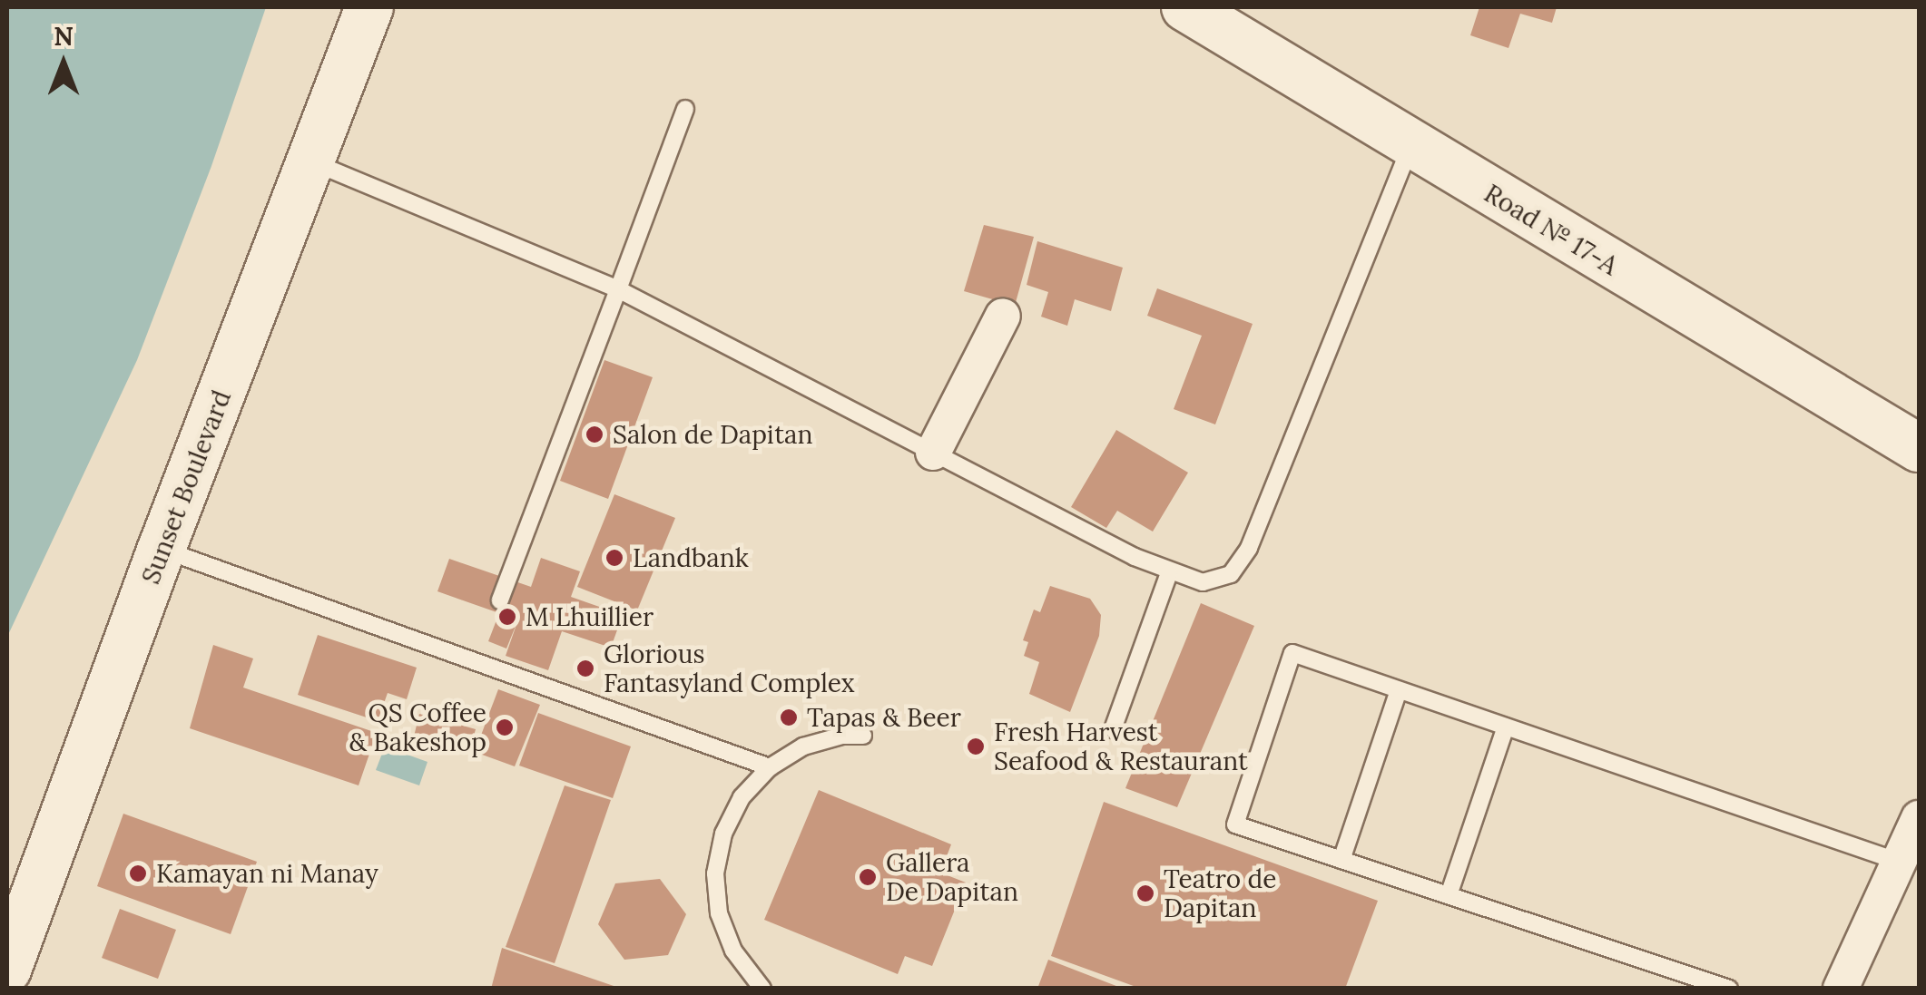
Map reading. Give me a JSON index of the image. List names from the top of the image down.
{
  "streets": {
    "street": ["Road № 17-A", "Sunset Boulevard"]
  },
  "places": [
    "Salon de Dapitan",
    "Landbank",
    "M Lhuillier",
    "Glorious Fantasyland Complex",
    "Tapas & Beer",
    "QS Coffee & Bakeshop",
    "Fresh Harvest Seafood & Restaurant",
    "Kamayan ni Manay",
    "Gallera De Dapitan",
    "Teatro de Dapitan"
  ],
  "north": "top"
}
